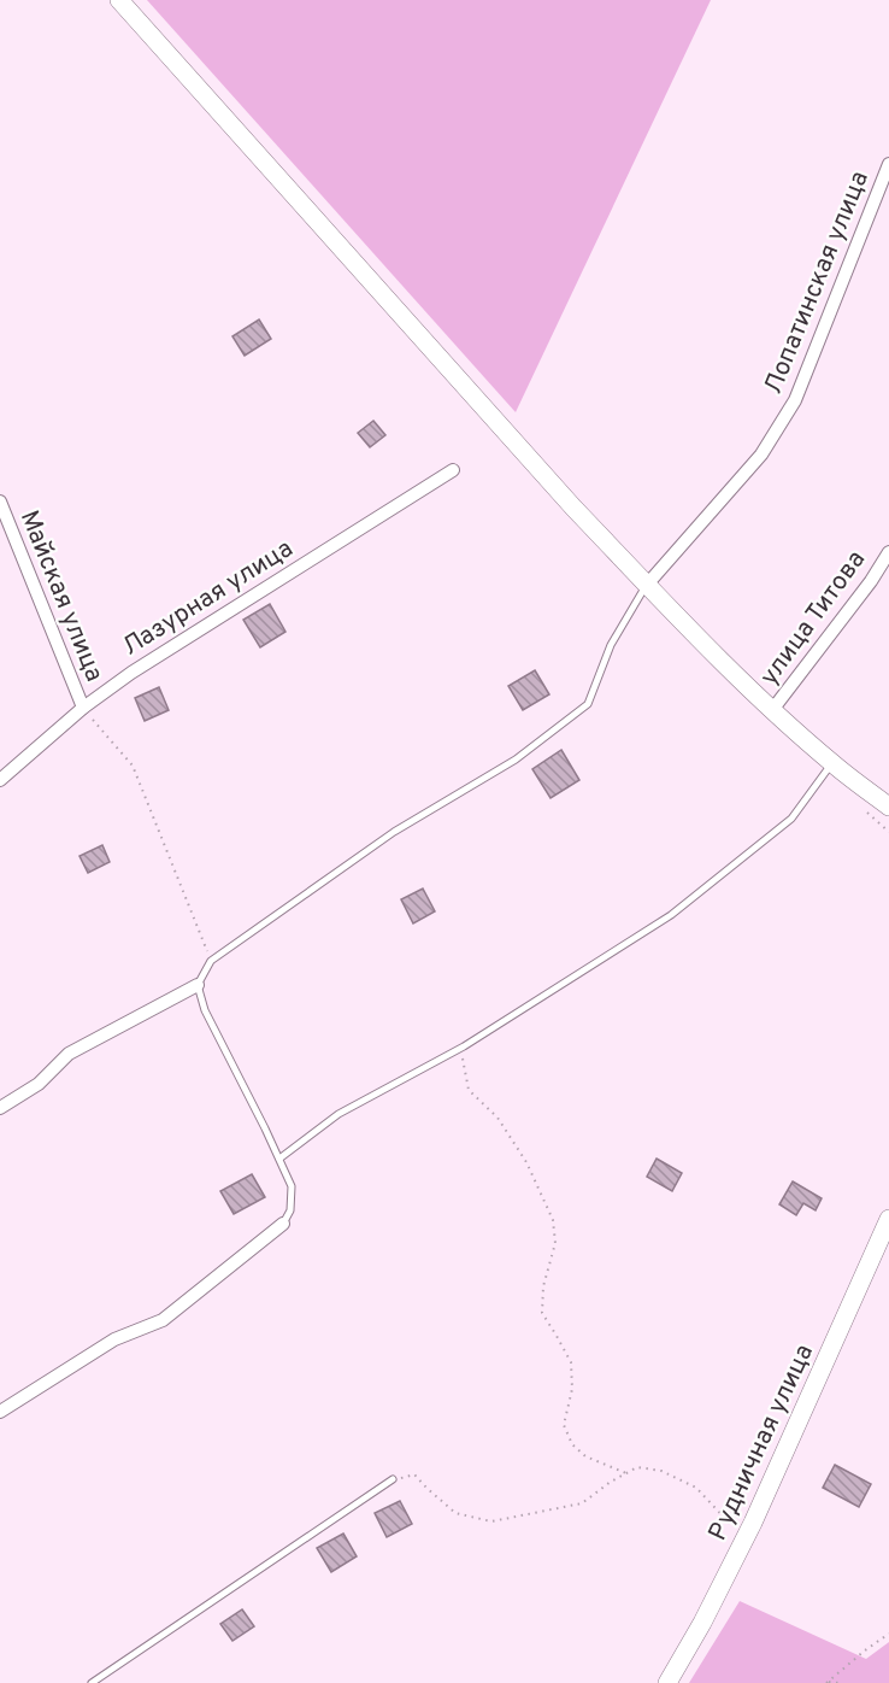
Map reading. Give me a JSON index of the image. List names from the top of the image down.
{
  "streets": {
    "main road": ["Рудничная улица"],
    "street": [
      "Лопатинская улица",
      "Майская улица",
      "Лазурная улица",
      "улица Титова"
    ]
  },
  "crossings": [
    ["Майская улица", "Лазурная улица"]
  ]
}
